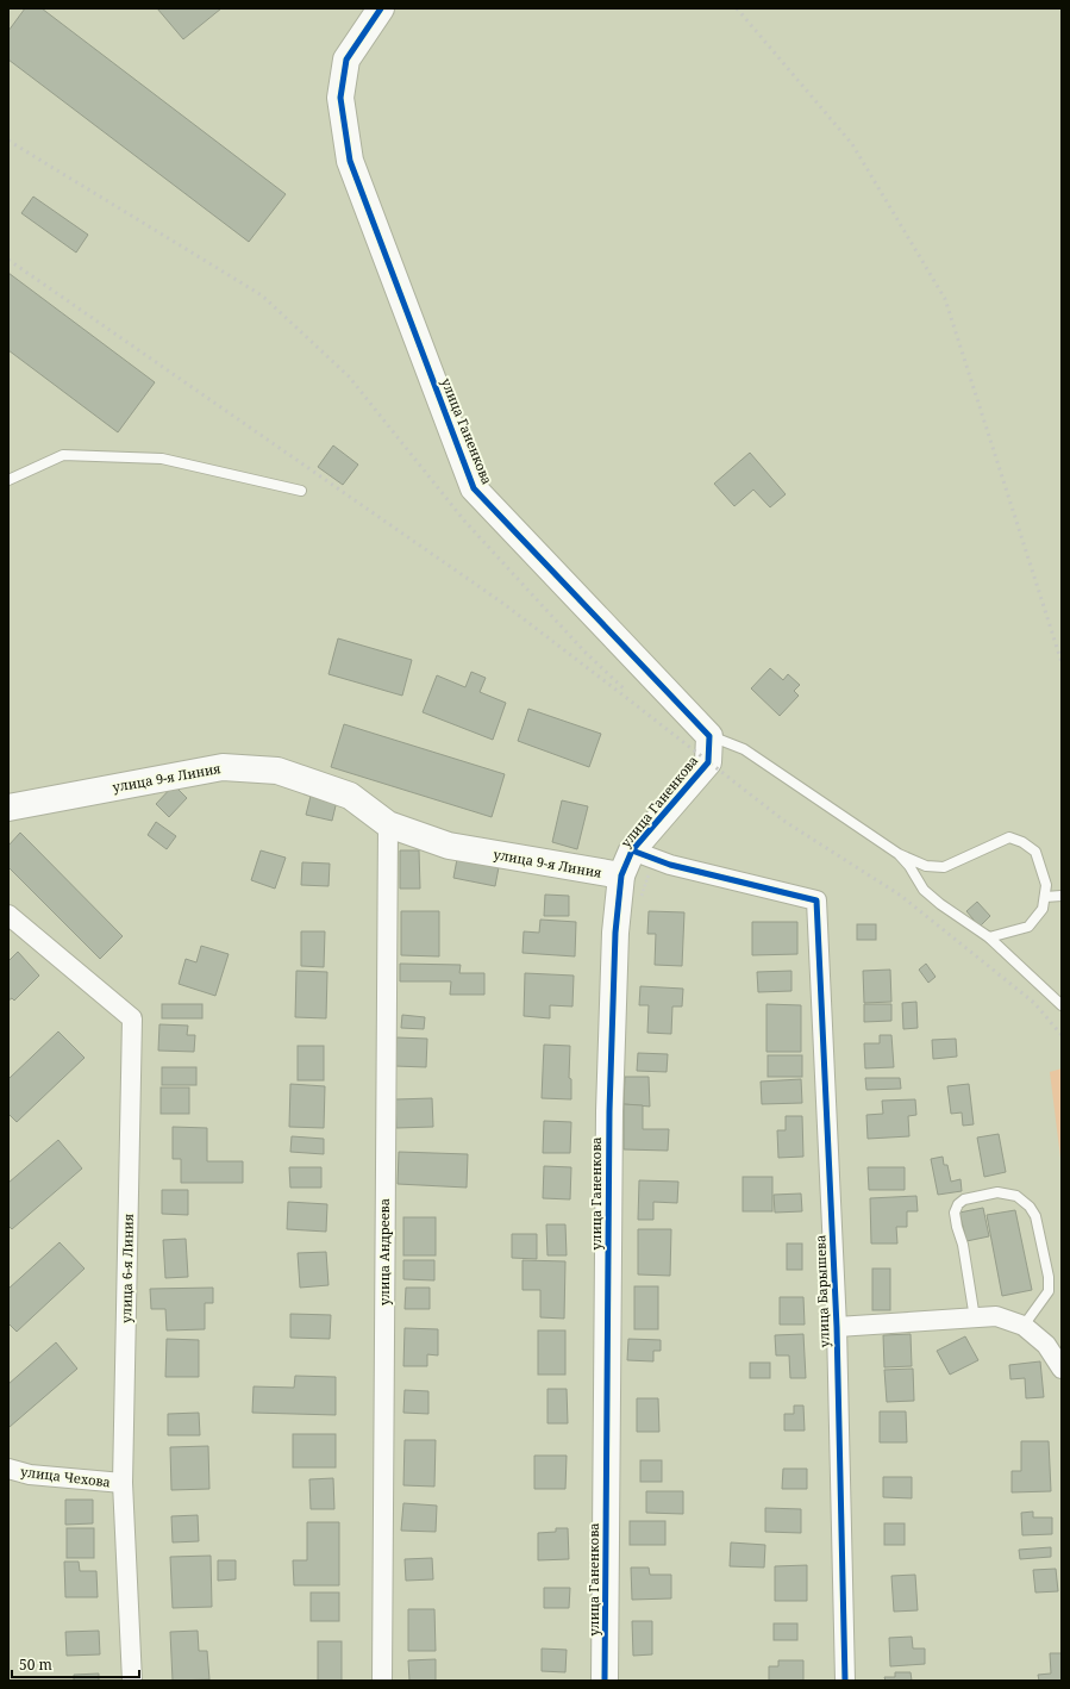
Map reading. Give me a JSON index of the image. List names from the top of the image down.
{
  "streets": {
    "street": [
      "улица Ганенкова",
      "улица 9-я Линия",
      "улица Андреева",
      "улица 6-я Линия",
      "улица Барышева",
      "улица Чехова"
    ]
  },
  "crossings": [
    ["улица Ганенкова", "улица 9-я Линия"],
    ["улица Ганенкова", "улица Барышева"],
    ["улица 9-я Линия", "улица Андреева"],
    ["улица 6-я Линия", "улица Чехова"]
  ],
  "scale_bar": "50 m"
}
